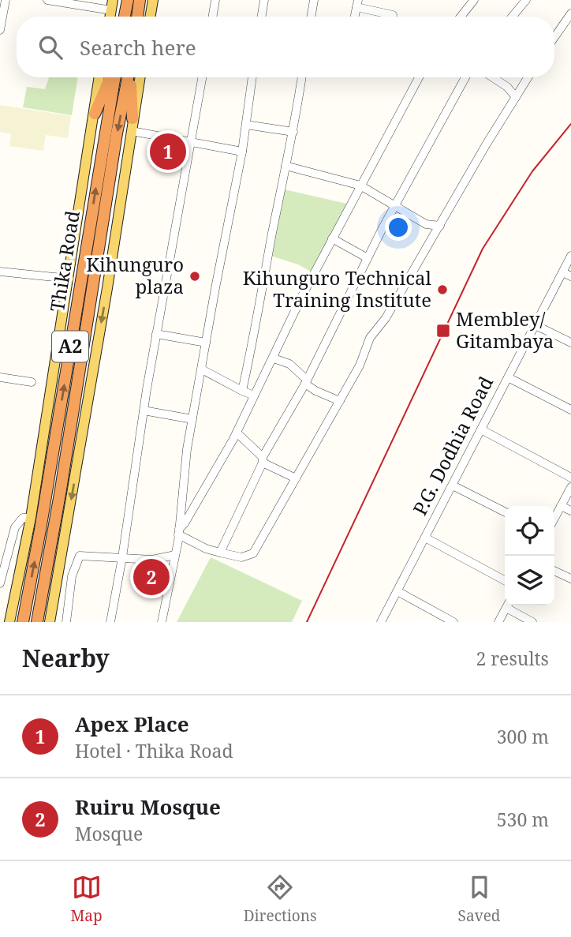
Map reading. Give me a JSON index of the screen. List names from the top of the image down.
{
  "streets": {
    "highway": ["Thika Road", "A2"],
    "street": ["P.G. Dodhia Road"]
  },
  "places": {
    "other": ["Kihunguro plaza", "Kihunguro Technical Training Institute"],
    "transit": ["Membley/ Gitambaya"]
  },
  "page": {
    "search": "Search here",
    "pins": ["1", "2"],
    "heading": ["Nearby", "2 results"],
    "list": [
      {
        "mark": "1",
        "name": "Apex Place",
        "note": "Hotel · Thika Road",
        "value": "300 m"
      },
      {
        "mark": "2",
        "name": "Ruiru Mosque",
        "note": "Mosque",
        "value": "530 m"
      }
    ],
    "nav": ["Map", "Directions", "Saved"]
  }
}
